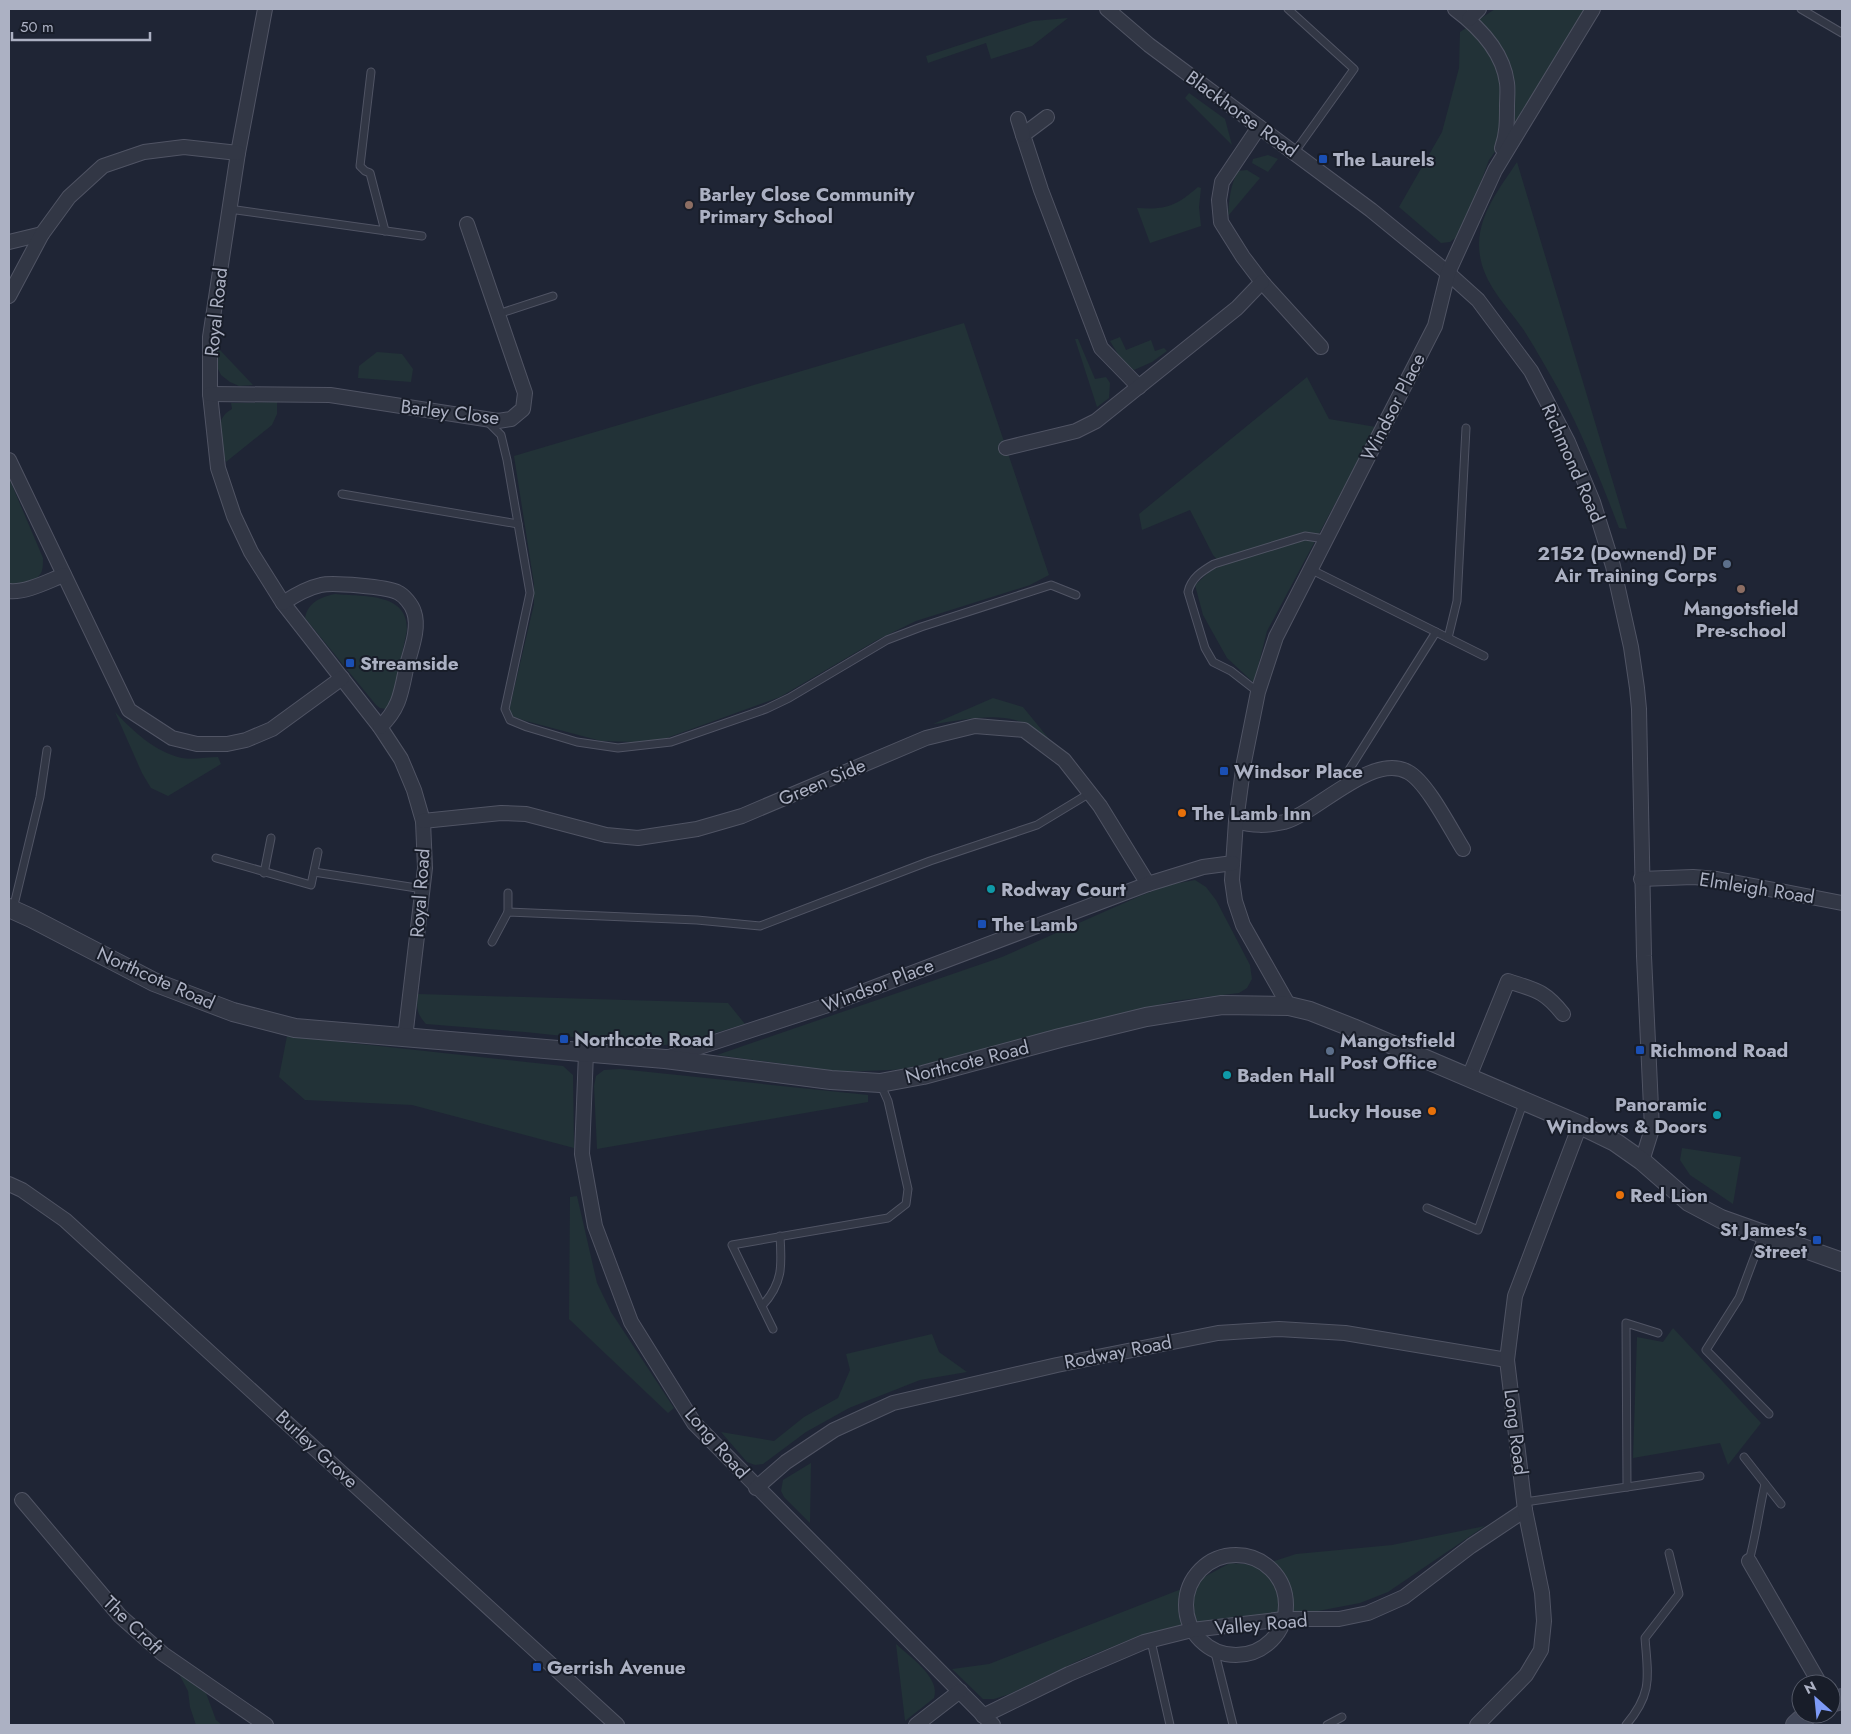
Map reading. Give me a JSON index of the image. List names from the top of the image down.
{
  "streets": {
    "street": [
      "Blackhorse Road",
      "Royal Road",
      "Windsor Place",
      "Barley Close",
      "Richmond Road",
      "Green Side",
      "Elmleigh Road",
      "Northcote Road",
      "Rodway Road",
      "Long Road",
      "Burley Grove",
      "Valley Road",
      "The Croft"
    ]
  },
  "crossings": [
    ["Blackhorse Road", "Windsor Place"],
    ["Blackhorse Road", "Richmond Road"],
    ["Royal Road", "Barley Close"],
    ["Royal Road", "Green Side"],
    ["Royal Road", "Northcote Road"],
    ["Windsor Place", "Richmond Road"],
    ["Windsor Place", "Green Side"],
    ["Windsor Place", "Northcote Road"],
    ["Richmond Road", "Elmleigh Road"],
    ["Richmond Road", "Northcote Road"],
    ["Northcote Road", "Long Road"],
    ["Rodway Road", "Long Road"],
    ["Long Road", "Valley Road"]
  ],
  "places": {
    "transit": [
      "The Laurels",
      "Streamside",
      "Windsor Place",
      "The Lamb",
      "Northcote Road",
      "Richmond Road",
      "St James's Street",
      "Gerrish Avenue"
    ],
    "other": [
      "Barley Close Community Primary School",
      "2152 (Downend) DF Air Training Corps",
      "Mangotsfield Pre-school",
      "The Lamb Inn",
      "Rodway Court",
      "Mangotsfield Post Office",
      "Baden Hall",
      "Lucky House",
      "Panoramic Windows & Doors",
      "Red Lion"
    ]
  },
  "scale_bar": "50 m",
  "north": "top left"
}
